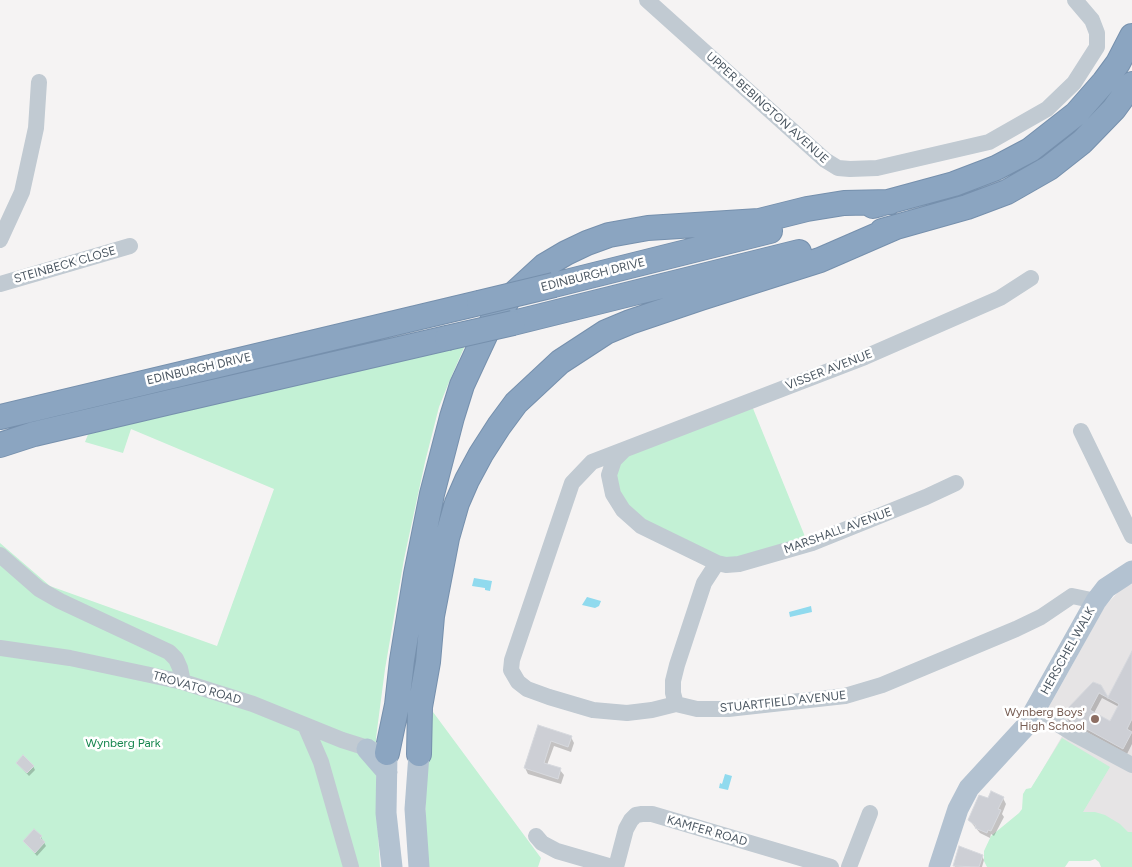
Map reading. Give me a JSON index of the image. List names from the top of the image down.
{
  "streets": {
    "highway": ["EDINBURGH DRIVE"],
    "main road": ["HERSCHEL WALK"],
    "street": [
      "UPPER BEBINGTON AVENUE",
      "STEINBECK CLOSE",
      "VISSER AVENUE",
      "MARSHALL AVENUE",
      "TROVATO ROAD",
      "STUARTFIELD AVENUE",
      "KAMFER ROAD"
    ]
  },
  "crossings": [
    ["VISSER AVENUE", "STUARTFIELD AVENUE"],
    ["HERSCHEL WALK", "STUARTFIELD AVENUE"]
  ],
  "parks": ["Wynberg Park"],
  "places": ["Wynberg Boys' High School"]
}
